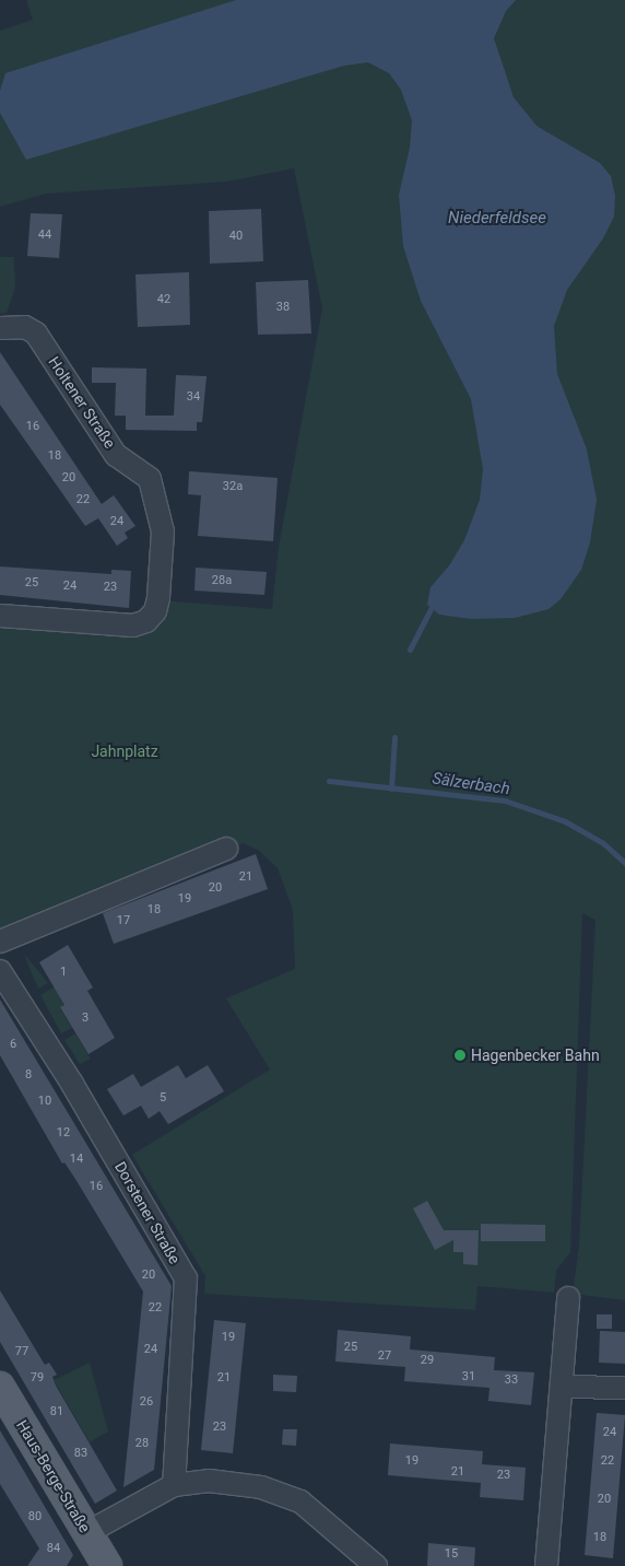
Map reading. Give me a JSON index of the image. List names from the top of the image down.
{
  "streets": {
    "main road": ["Haus-Berge-Straße"],
    "street": ["Holtener Straße", "Dorstener Straße"]
  },
  "water": ["Niederfeldsee", "Sälzerbach"],
  "parks": ["Jahnplatz"],
  "places": ["Hagenbecker Bahn"],
  "house_numbers": [
    "44",
    "40",
    "42",
    "38",
    "34",
    "16",
    "18",
    "20",
    "32a",
    "22",
    "24",
    "28a",
    "25",
    "24",
    "23",
    "21",
    "20",
    "19",
    "18",
    "17",
    "1",
    "3",
    "6",
    "8",
    "5",
    "10",
    "12",
    "14",
    "16",
    "20",
    "22",
    "19",
    "25",
    "24",
    "77",
    "27",
    "29",
    "31",
    "79",
    "21",
    "33",
    "26",
    "81",
    "23",
    "24",
    "28",
    "83",
    "19",
    "22",
    "21",
    "23",
    "20",
    "80",
    "18",
    "84",
    "15"
  ]
}
